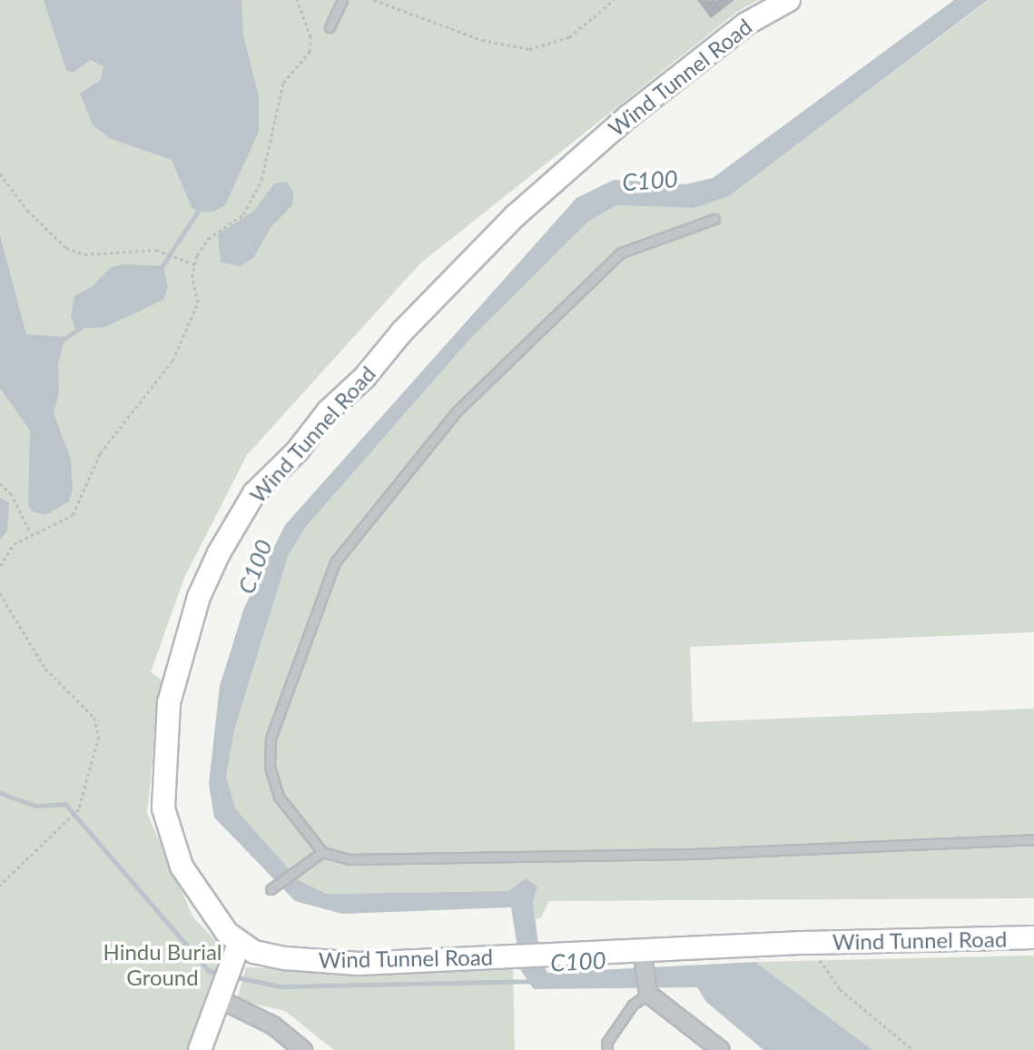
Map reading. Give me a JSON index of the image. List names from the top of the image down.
{
  "streets": {
    "street": ["Wind Tunnel Road"]
  },
  "water": ["C100"],
  "parks": ["Hindu Burial Ground"]
}
